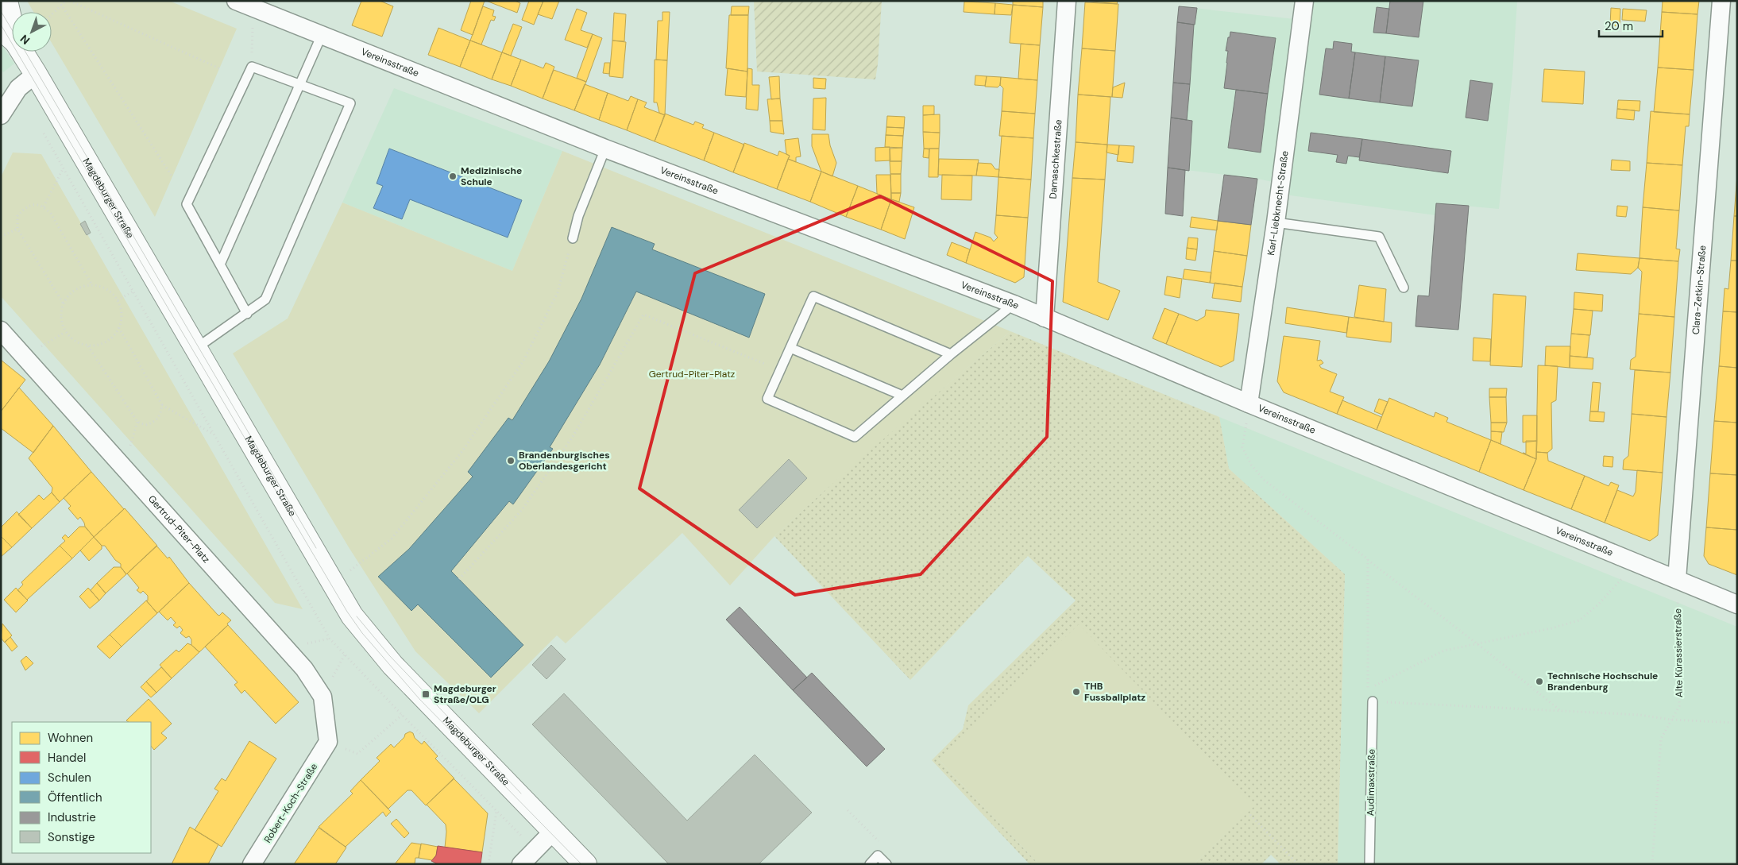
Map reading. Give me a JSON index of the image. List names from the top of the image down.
{
  "streets": {
    "street": [
      "Vereinsstraße",
      "Damaschkestraße",
      "Magdeburger Straße",
      "Karl-Liebknecht-Straße",
      "Clara-Zetkin-Straße",
      "Gertrud-Piter-Platz",
      "Robert-Koch-Straße"
    ],
    "lane": ["Audimaxstraße"],
    "path": ["Alte Kürassierstraße"]
  },
  "crossings": [
    ["Vereinsstraße", "Damaschkestraße"],
    ["Vereinsstraße", "Karl-Liebknecht-Straße"],
    ["Vereinsstraße", "Clara-Zetkin-Straße"],
    ["Vereinsstraße", "Alte Kürassierstraße"],
    ["Clara-Zetkin-Straße", "Alte Kürassierstraße"],
    ["Gertrud-Piter-Platz", "Robert-Koch-Straße"]
  ],
  "parks": ["Gertrud-Piter-Platz"],
  "places": {
    "other": [
      "Medizinische Schule",
      "Brandenburgisches Oberlandesgericht",
      "Technische Hochschule Brandenburg",
      "THB Fussballplatz"
    ],
    "transit": ["Magdeburger Straße/OLG"]
  },
  "legend": [
    "Wohnen",
    "Handel",
    "Schulen",
    "Öffentlich",
    "Industrie",
    "Sonstige"
  ],
  "scale_bar": "20 m",
  "north": "bottom left"
}
